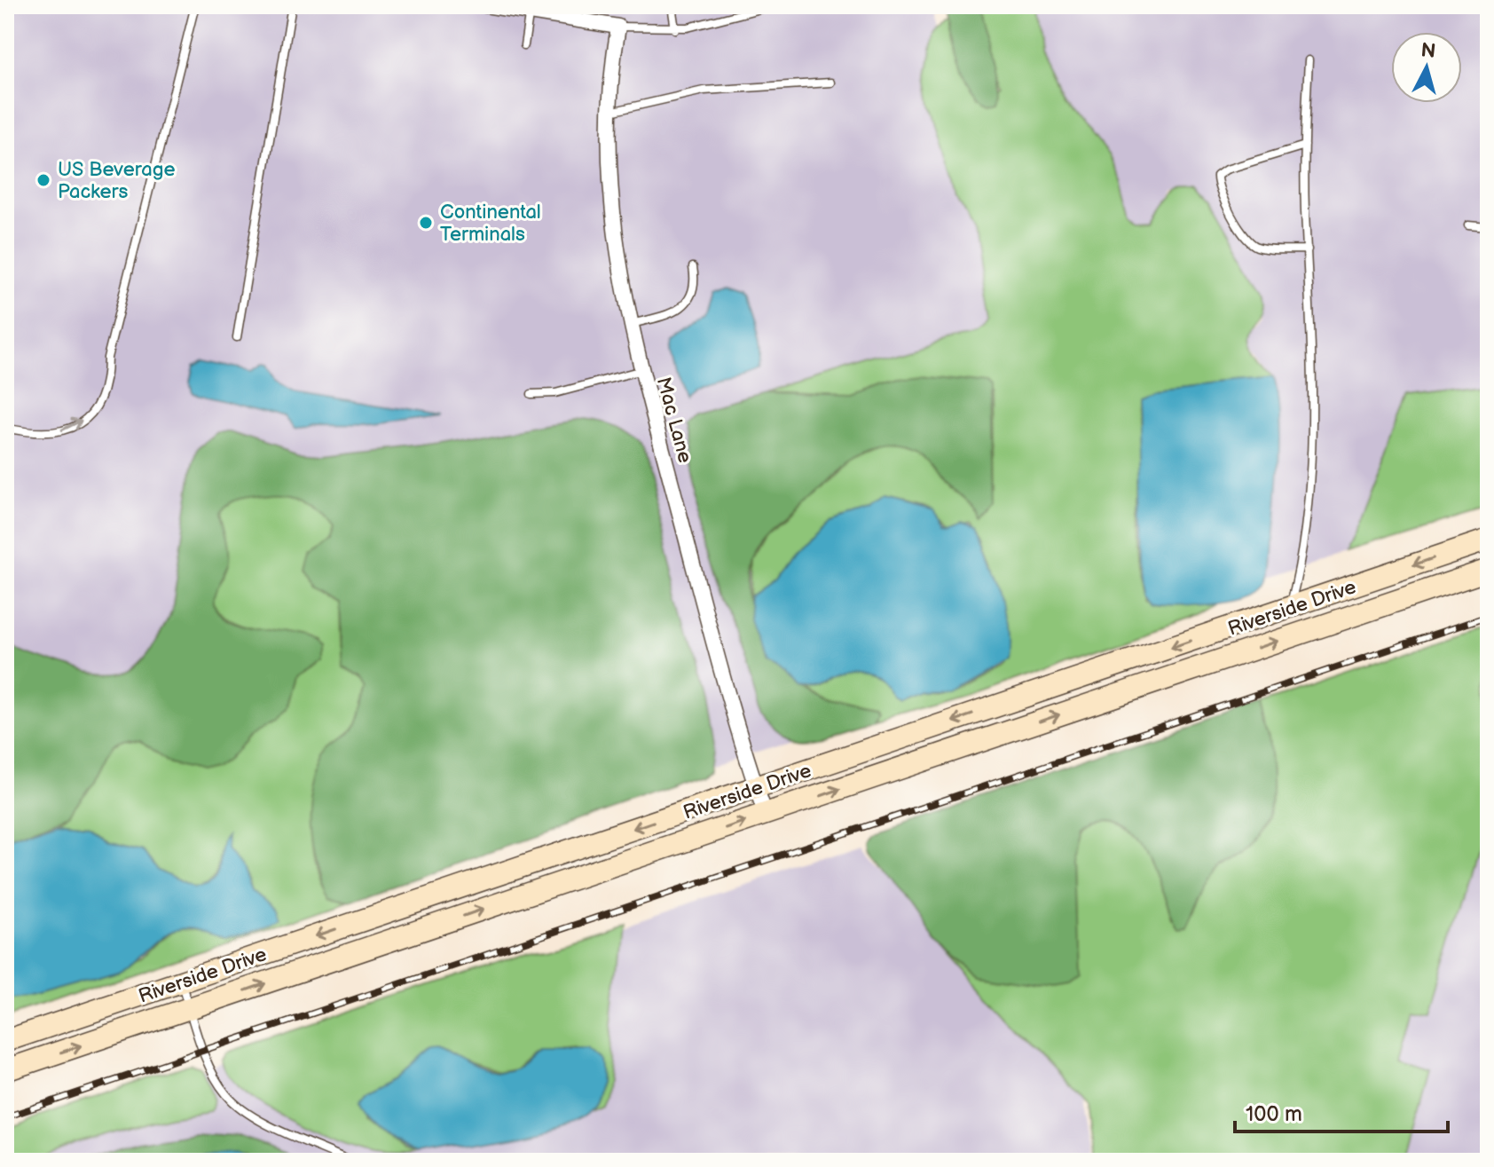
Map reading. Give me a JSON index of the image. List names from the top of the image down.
{
  "streets": {
    "main road": ["Riverside Drive"],
    "street": ["Mac Lane"]
  },
  "crossings": [
    ["Mac Lane", "Riverside Drive"]
  ],
  "places": ["US Beverage Packers", "Continental Terminals"],
  "scale_bar": "100 m",
  "north": "top"
}
